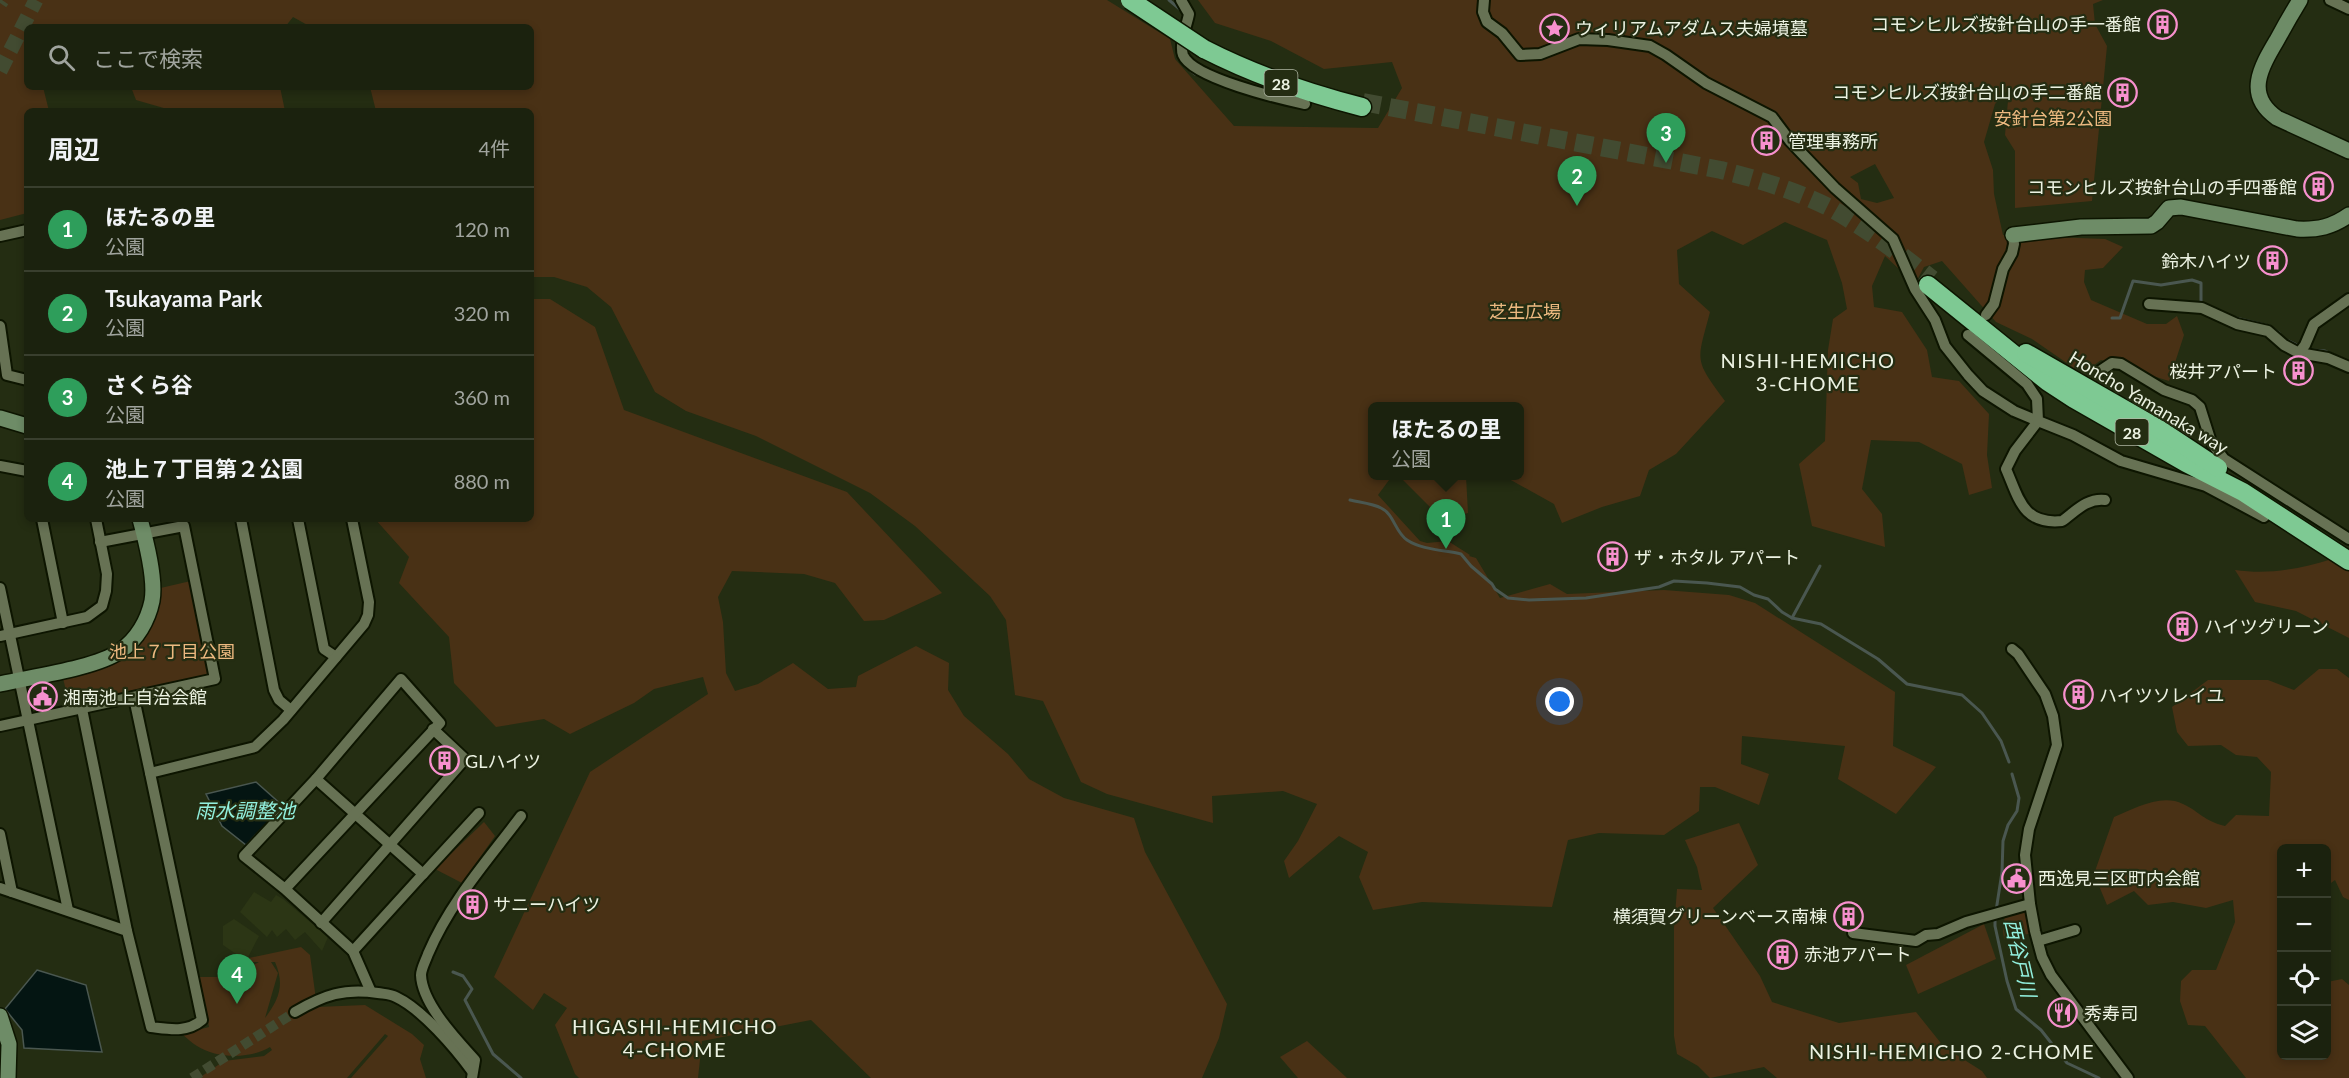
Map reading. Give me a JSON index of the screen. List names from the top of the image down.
{
  "streets": {
    "highway": ["28", "Honcho Yamanaka way"]
  },
  "districts": ["NISHI-HEMICHO 3-CHOME", "HIGASHI-HEMICHO 4-CHOME", "NISHI-HEMICHO 2-CHOME"],
  "water": ["雨水調整池", "西谷戸川"],
  "parks": ["安針台第2公園", "芝生広場", "池上７丁目公園"],
  "places": {
    "building": [
      "コモンヒルズ按針台山の手一番館",
      "コモンヒルズ按針台山の手二番館",
      "管理事務所",
      "コモンヒルズ按針台山の手四番館",
      "鈴木ハイツ",
      "桜井アパート",
      "ザ・ホタル アパート",
      "ハイツグリーン",
      "ハイツソレイユ",
      "GLハイツ",
      "サニーハイツ",
      "横須賀グリーンベース南棟",
      "赤池アパート"
    ],
    "place": ["ウィリアムアダムス夫婦墳墓"],
    "public building": ["湘南池上自治会館", "西逸見三区町内会館"],
    "restaurant": ["秀寿司"]
  },
  "page": {
    "search": "ここで検索",
    "heading": ["周辺", "4件"],
    "pins": [
      "3",
      "2",
      "1",
      "4"
    ],
    "list": [
      {
        "mark": "1",
        "name": "ほたるの里",
        "note": "公園",
        "value": "120 m"
      },
      {
        "mark": "2",
        "name": "Tsukayama Park",
        "note": "公園",
        "value": "320 m"
      },
      {
        "mark": "3",
        "name": "さくら谷",
        "note": "公園",
        "value": "360 m"
      },
      {
        "mark": "4",
        "name": "池上７丁目第２公園",
        "note": "公園",
        "value": "880 m"
      }
    ],
    "popup": ["ほたるの里", "公園"],
    "map_buttons": ["+", "−"]
  }
}
